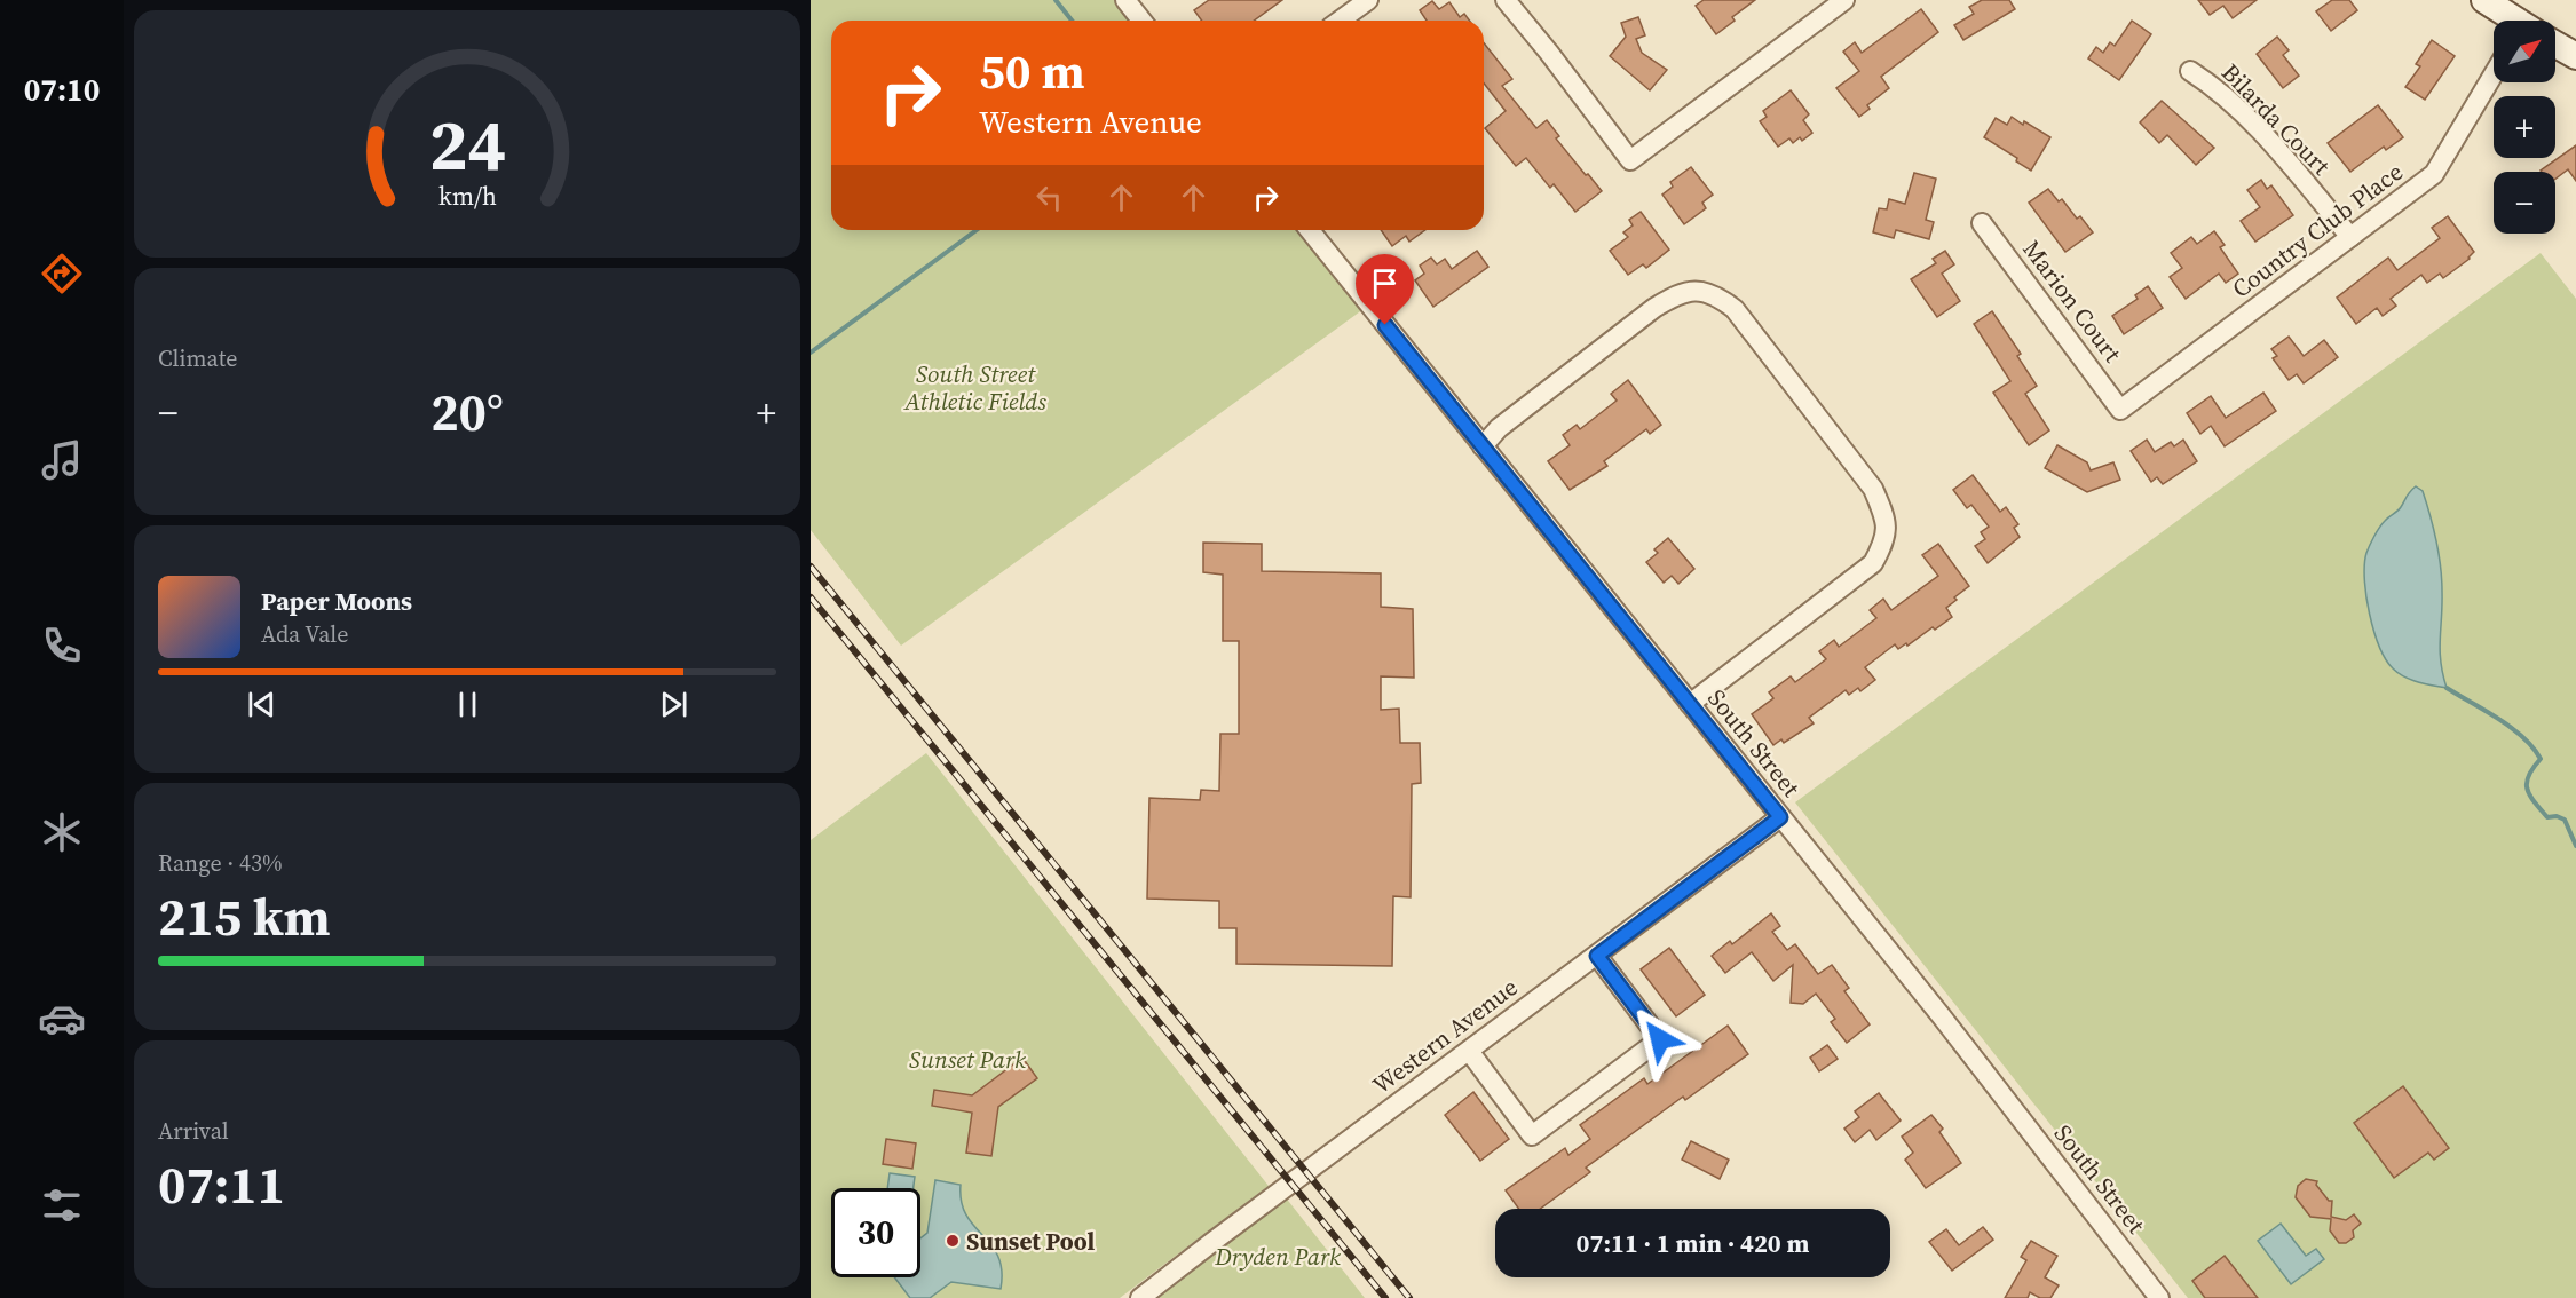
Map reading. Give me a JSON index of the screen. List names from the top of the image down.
{
  "streets": {
    "street": [
      "Bilarda Court",
      "Country Club Place",
      "Marion Court",
      "South Street",
      "Western Avenue"
    ]
  },
  "crossings": [
    ["Bilarda Court", "Country Club Place"],
    ["Country Club Place", "Marion Court"],
    ["South Street", "Western Avenue"]
  ],
  "parks": ["South Street Athletic Fields", "Sunset Park", "Dryden Park"],
  "places": ["Sunset Pool"],
  "north": "top right",
  "page": {
    "tabs": "07:10",
    "map_buttons": ["+", "−"],
    "turn": ["50 m", "Western Avenue"],
    "tile": [
      "Climate",
      ["Range · 43%", "215 km"],
      ["Arrival", "07:11"]
    ],
    "heat": ["−", "20°", "+"],
    "song": ["Paper Moons", "Ada Vale"],
    "limit": "30",
    "trip": "07:11 · 1 min · 420 m",
    "gauge": ["24", "km/h"]
  }
}
